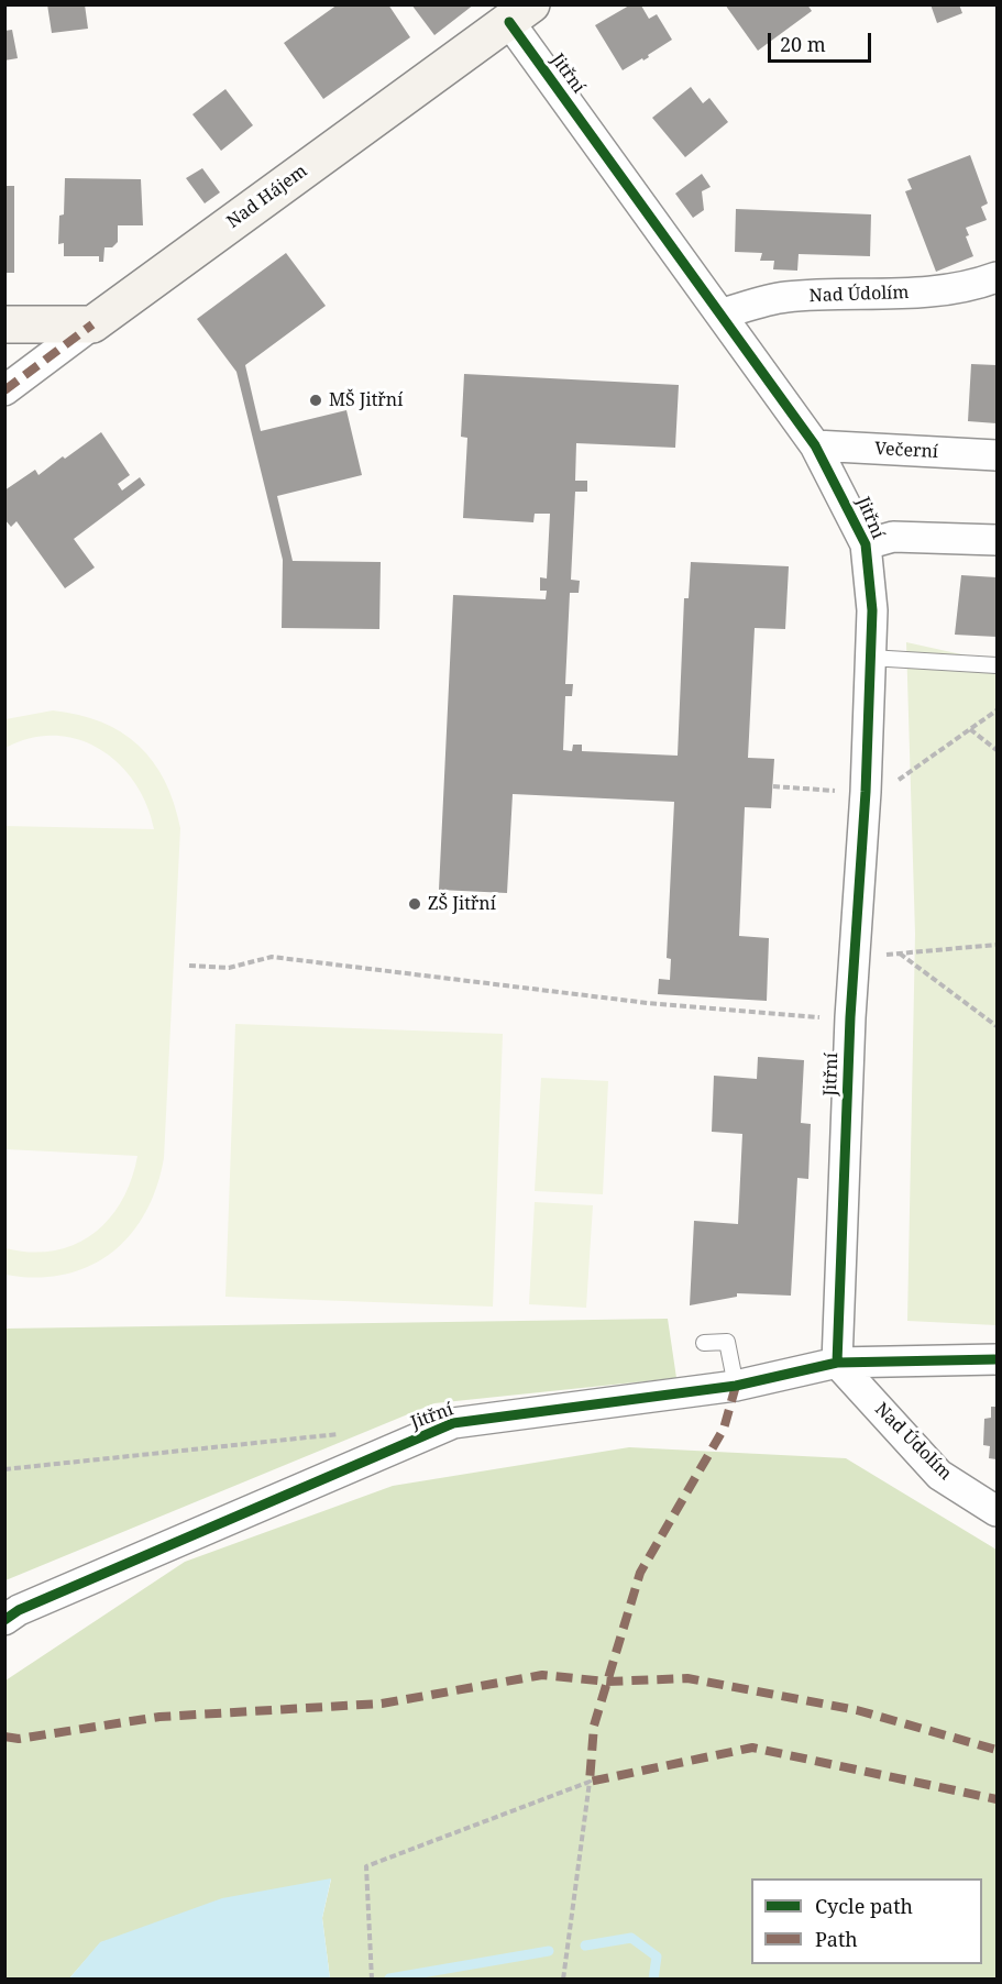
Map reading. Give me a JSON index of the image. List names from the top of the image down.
{
  "streets": {
    "street": [
      "Jitřní",
      "Nad Hájem",
      "Nad Údolím",
      "Večerní"
    ]
  },
  "crossings": [
    ["Jitřní", "Nad Hájem"],
    ["Jitřní", "Nad Údolím"],
    ["Jitřní", "Večerní"]
  ],
  "places": ["MŠ Jitřní", "ZŠ Jitřní"],
  "legend": ["Cycle path", "Path"],
  "scale_bar": "20 m"
}
